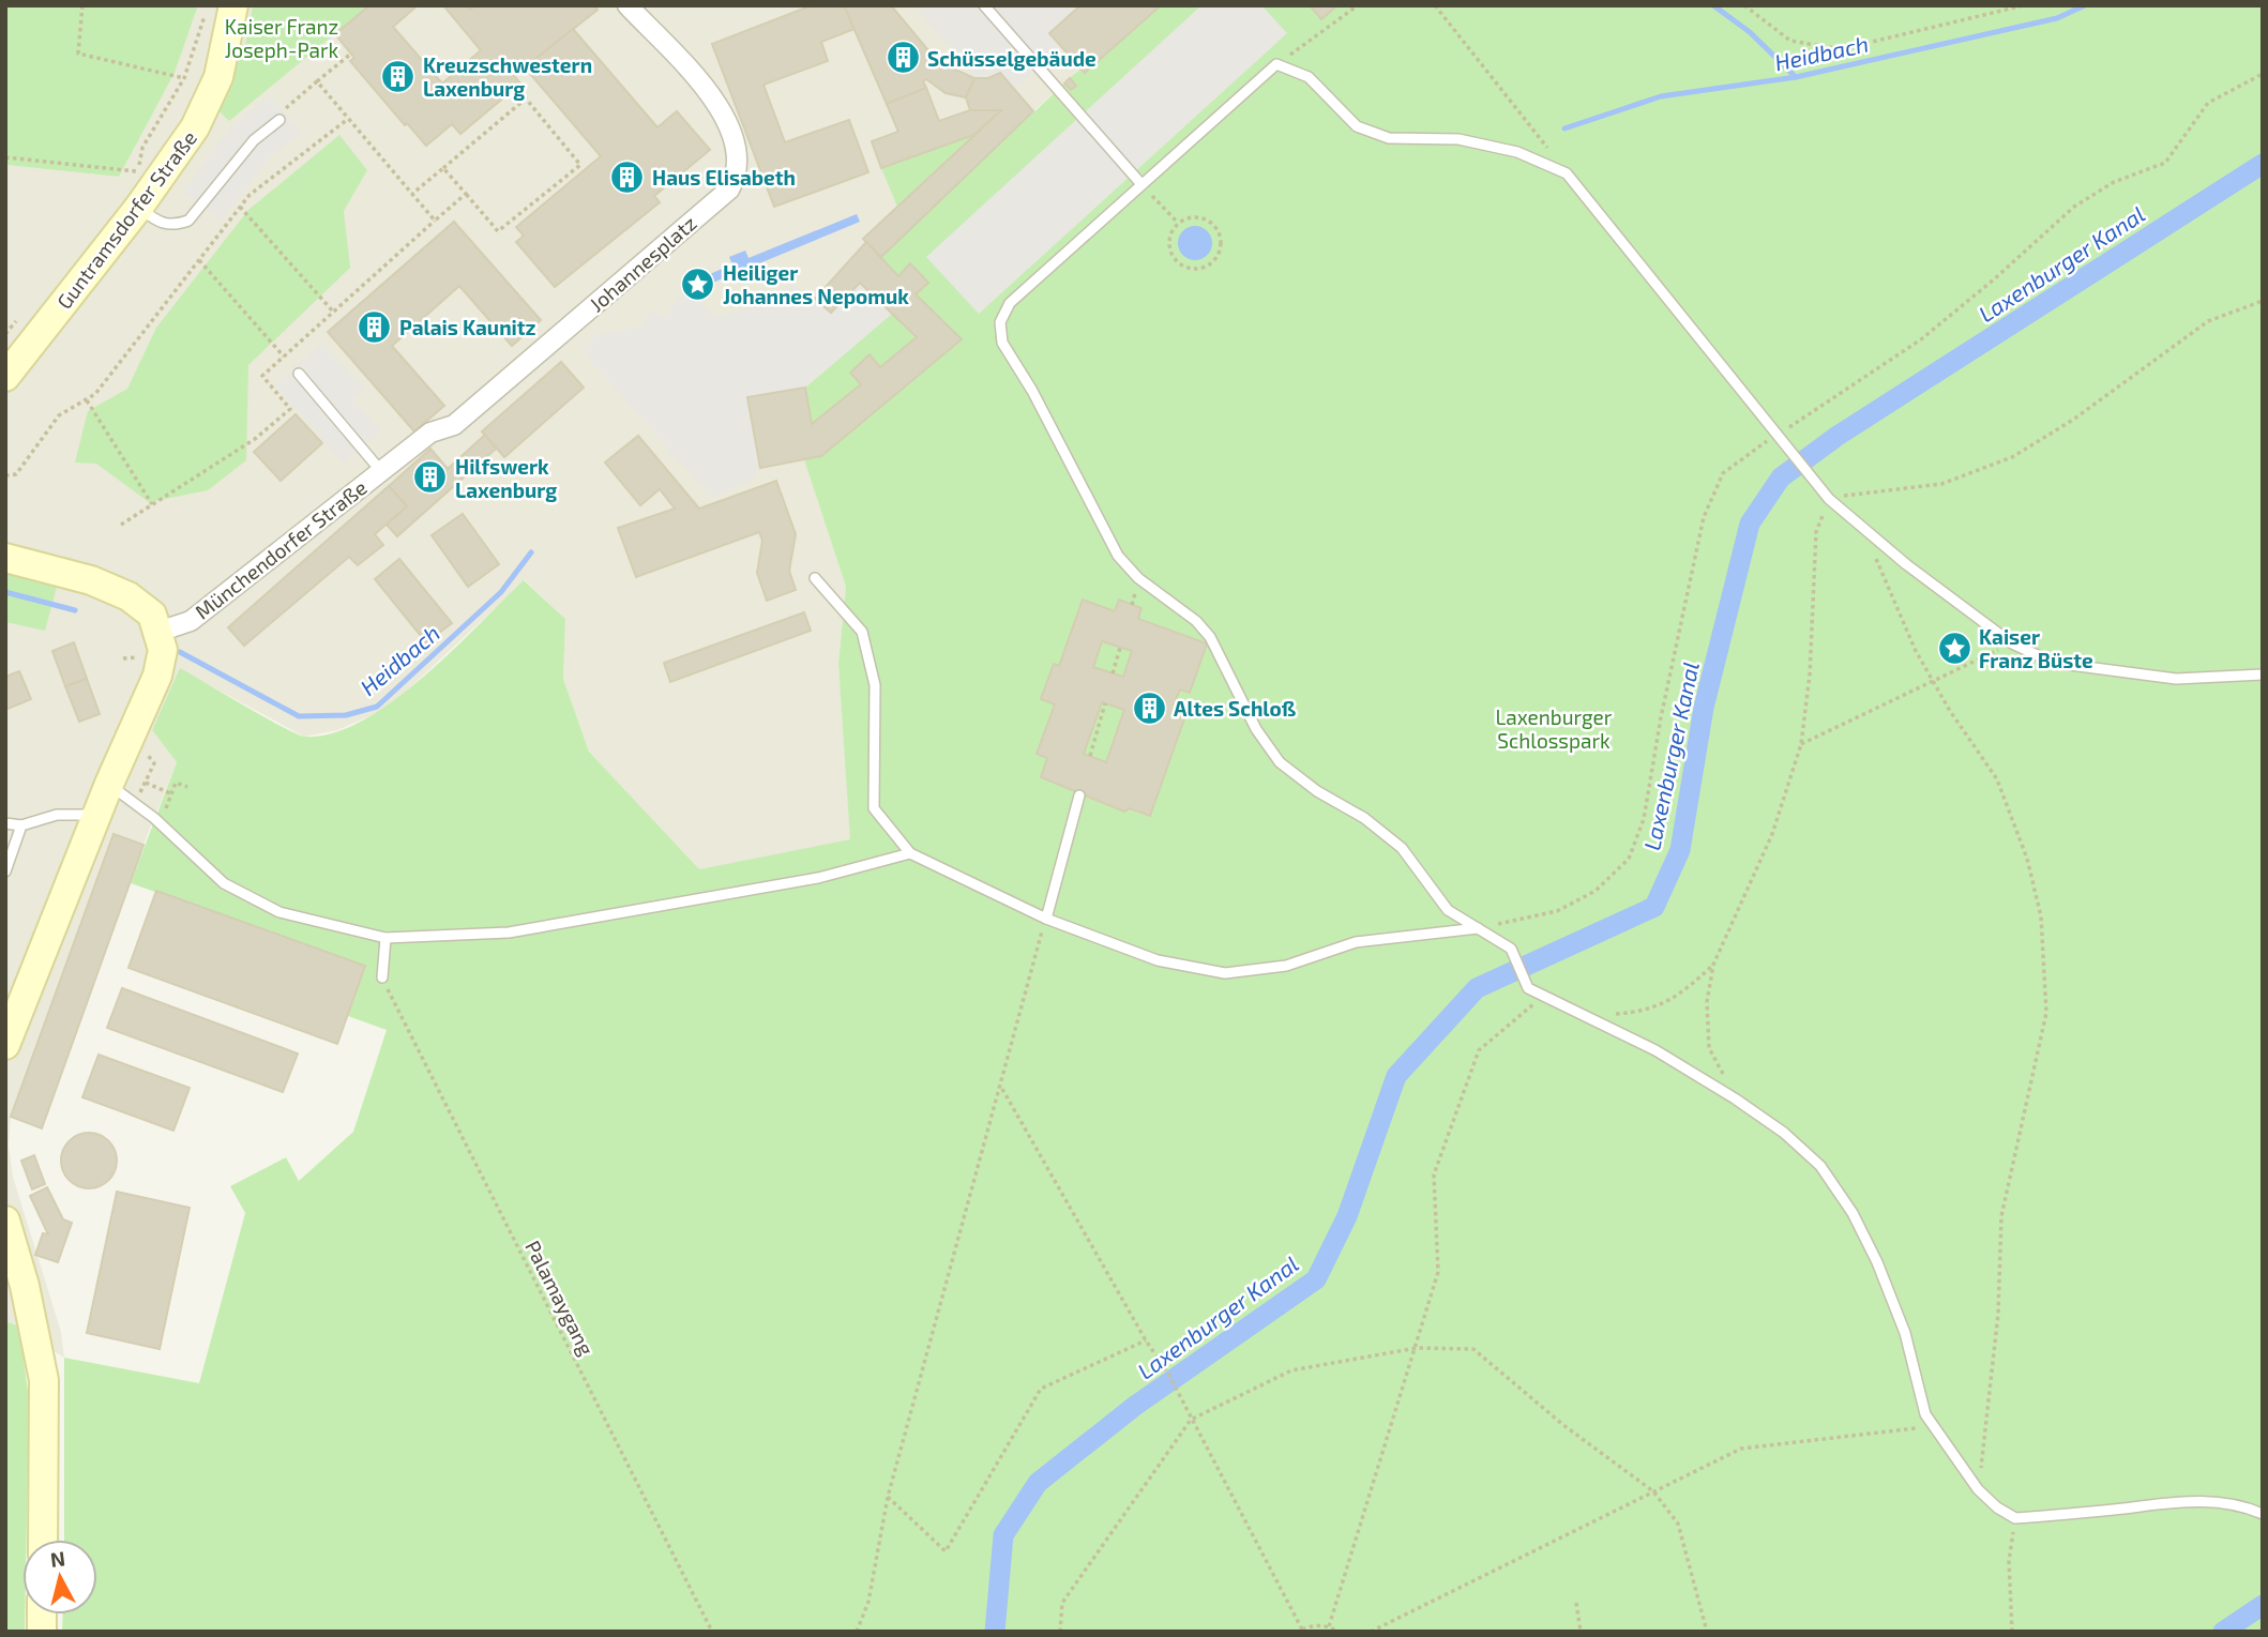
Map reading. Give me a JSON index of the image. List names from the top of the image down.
{
  "streets": {
    "main road": ["Guntramsdorfer Straße"],
    "street": ["Johannesplatz", "Münchendorfer Straße"],
    "path": ["Palamaygang"]
  },
  "crossings": [
    ["Johannesplatz", "Münchendorfer Straße"]
  ],
  "water": ["Heidbach", "Laxenburger Kanal"],
  "parks": ["Kaiser Franz Joseph-Park", "Laxenburger Schlosspark"],
  "places": {
    "building": [
      "Schüsselgebäude",
      "Kreuzschwestern Laxenburg",
      "Haus Elisabeth",
      "Palais Kaunitz",
      "Hilfswerk Laxenburg",
      "Altes Schloß"
    ],
    "place": ["Heiliger Johannes Nepomuk", "Kaiser Franz Büste"]
  },
  "north": "top"
}
